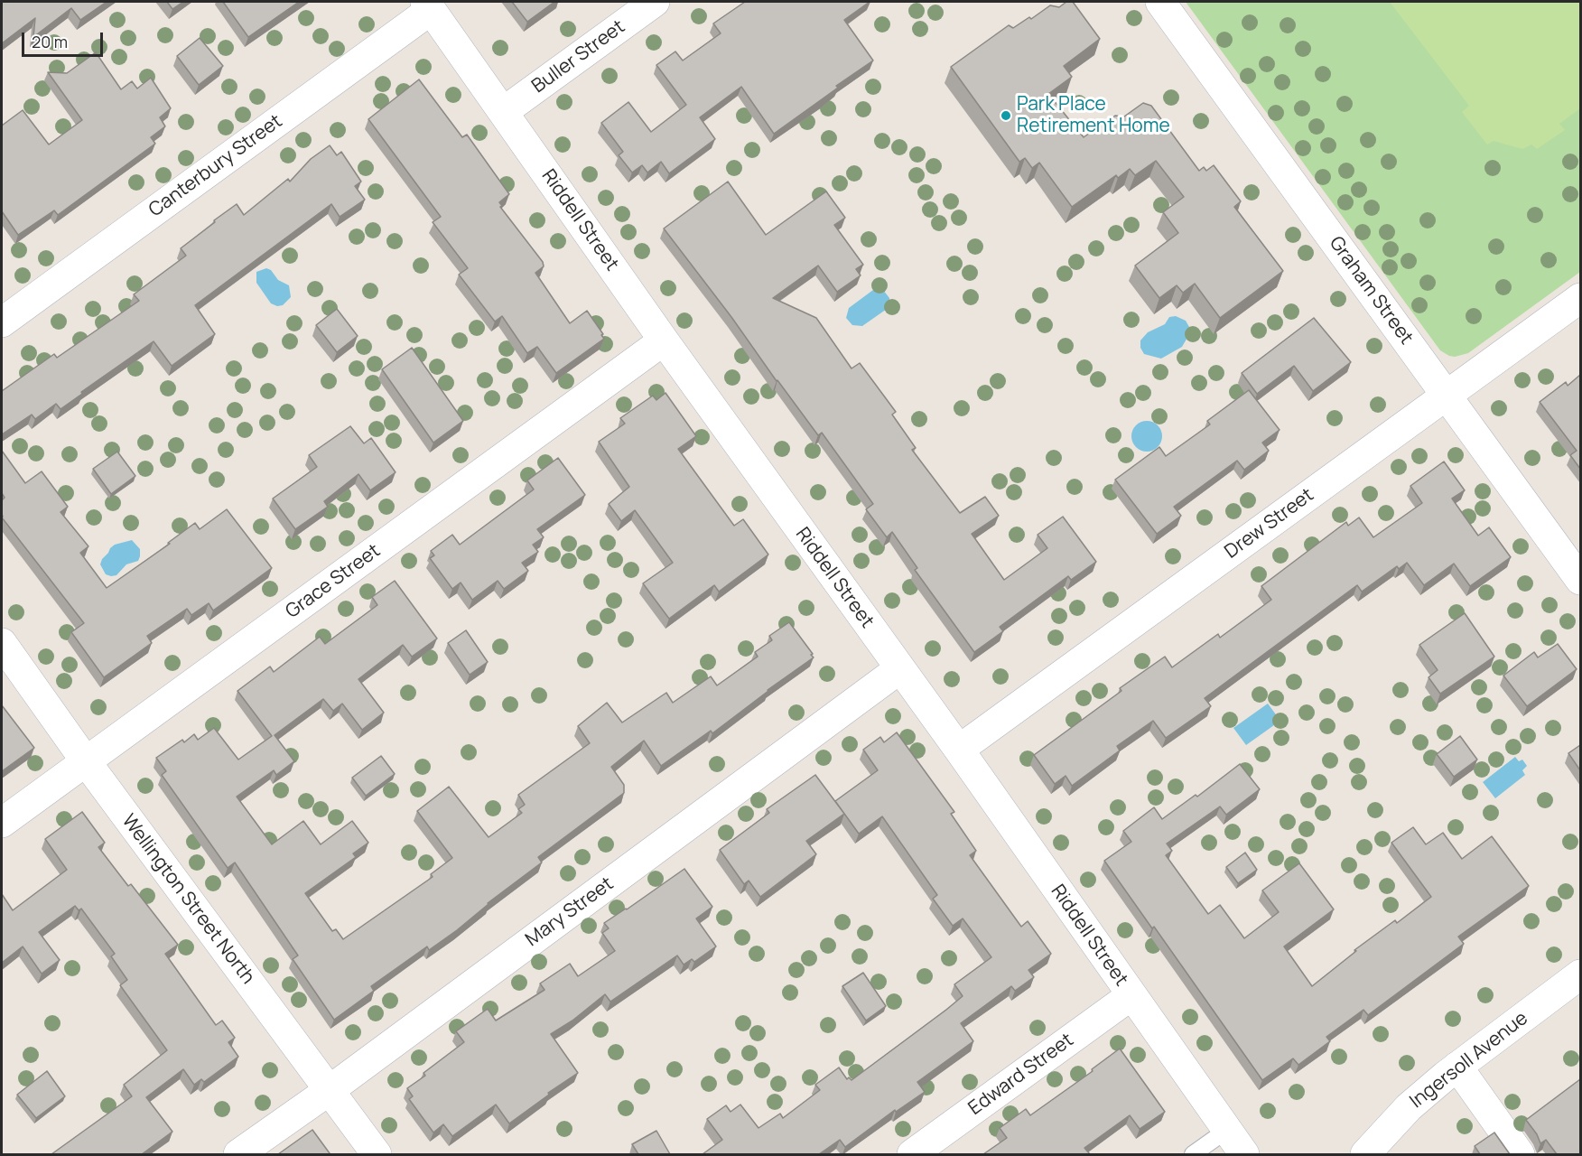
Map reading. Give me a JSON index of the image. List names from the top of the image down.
{
  "streets": {
    "street": [
      "Buller Street",
      "Canterbury Street",
      "Riddell Street",
      "Graham Street",
      "Drew Street",
      "Grace Street",
      "Wellington Street North",
      "Mary Street",
      "Ingersoll Avenue",
      "Edward Street"
    ]
  },
  "crossings": [
    ["Buller Street", "Riddell Street"],
    ["Canterbury Street", "Riddell Street"],
    ["Riddell Street", "Drew Street"],
    ["Riddell Street", "Grace Street"],
    ["Riddell Street", "Mary Street"],
    ["Riddell Street", "Edward Street"],
    ["Graham Street", "Drew Street"],
    ["Grace Street", "Wellington Street North"],
    ["Wellington Street North", "Mary Street"]
  ],
  "places": ["Park Place Retirement Home"],
  "scale_bar": "20 m"
}
